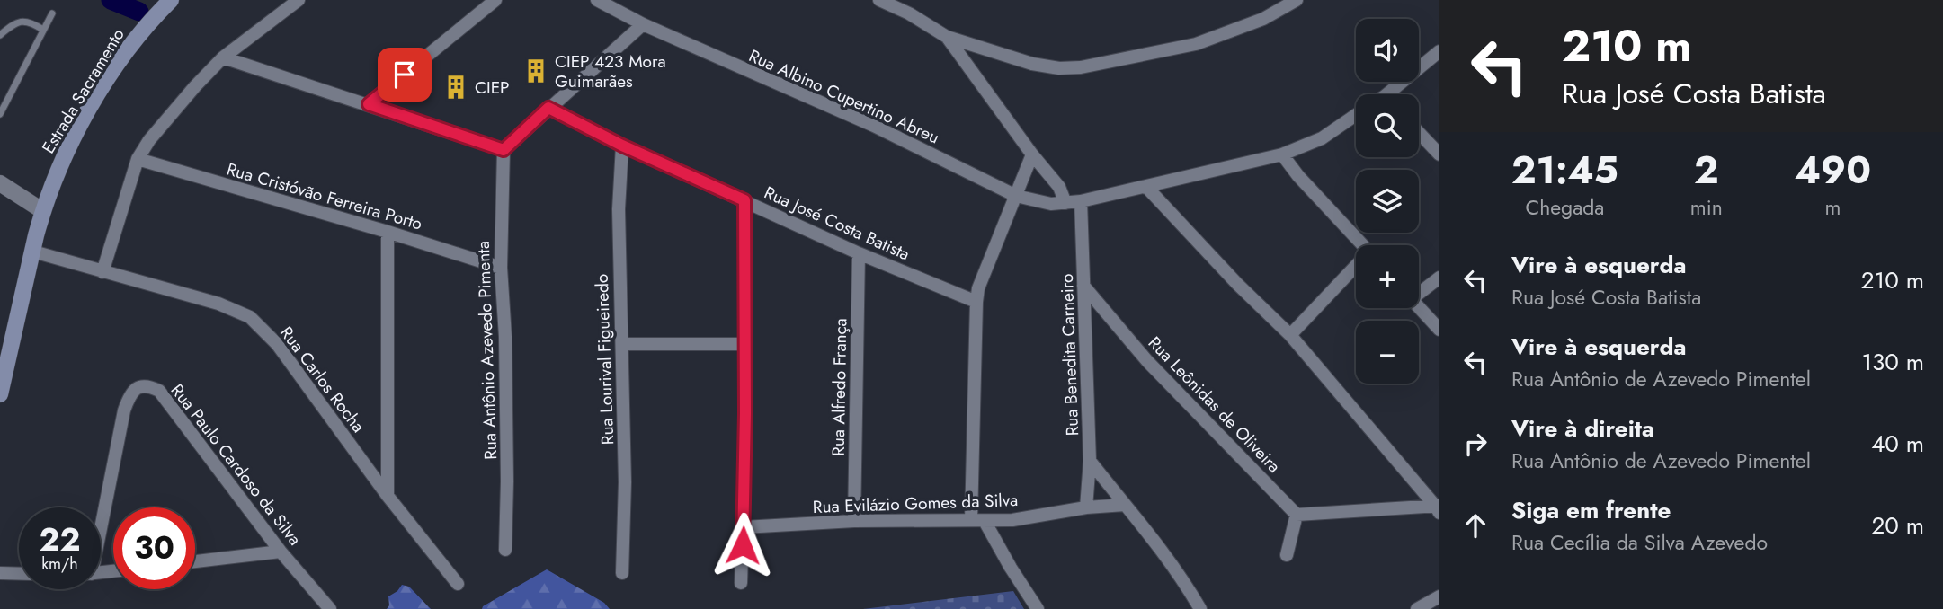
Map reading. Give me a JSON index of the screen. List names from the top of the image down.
{
  "streets": {
    "main road": ["Estrada Sacramento"],
    "street": [
      "Rua Albino Cupertino Abreu",
      "Rua Cristóvão Ferreira Porto",
      "Rua José Costa Batista",
      "Rua Antônio Azevedo Pimenta",
      "Rua Benedita Carneiro",
      "Rua Lourival Figueiredo",
      "Rua Carlos Rocha",
      "Rua Alfredo França",
      "Rua Leônidas de Oliveira",
      "Rua Paulo Cardoso da Silva",
      "Rua Evilázio Gomes da Silva"
    ]
  },
  "crossings": [
    ["Estrada Sacramento", "Rua Carlos Rocha"],
    ["Rua Albino Cupertino Abreu", "Rua Benedita Carneiro"],
    ["Rua Cristóvão Ferreira Porto", "Rua Antônio Azevedo Pimenta"],
    ["Rua José Costa Batista", "Rua Lourival Figueiredo"],
    ["Rua José Costa Batista", "Rua Alfredo França"],
    ["Rua Benedita Carneiro", "Rua Leônidas de Oliveira"],
    ["Rua Benedita Carneiro", "Rua Evilázio Gomes da Silva"],
    ["Rua Alfredo França", "Rua Evilázio Gomes da Silva"]
  ],
  "places": {
    "building": ["CIEP 423 Mora Guimarães", "CIEP"]
  },
  "page": {
    "turn": ["210 m", "Rua José Costa Batista"],
    "map_buttons": ["+", "−"],
    "eta": [
      "21:45",
      "Chegada",
      "2",
      "min",
      "490",
      "m"
    ],
    "list": [
      {
        "name": "Vire à esquerda",
        "note": "Rua José Costa Batista",
        "value": "210 m"
      },
      {
        "name": "Vire à esquerda",
        "note": "Rua Antônio de Azevedo Pimentel",
        "value": "130 m"
      },
      {
        "name": "Vire à direita",
        "note": "Rua Antônio de Azevedo Pimentel",
        "value": "40 m"
      },
      {
        "name": "Siga em frente",
        "note": "Rua Cecília da Silva Azevedo",
        "value": "20 m"
      }
    ],
    "speed": "22 km/h",
    "limit": "30"
  }
}
